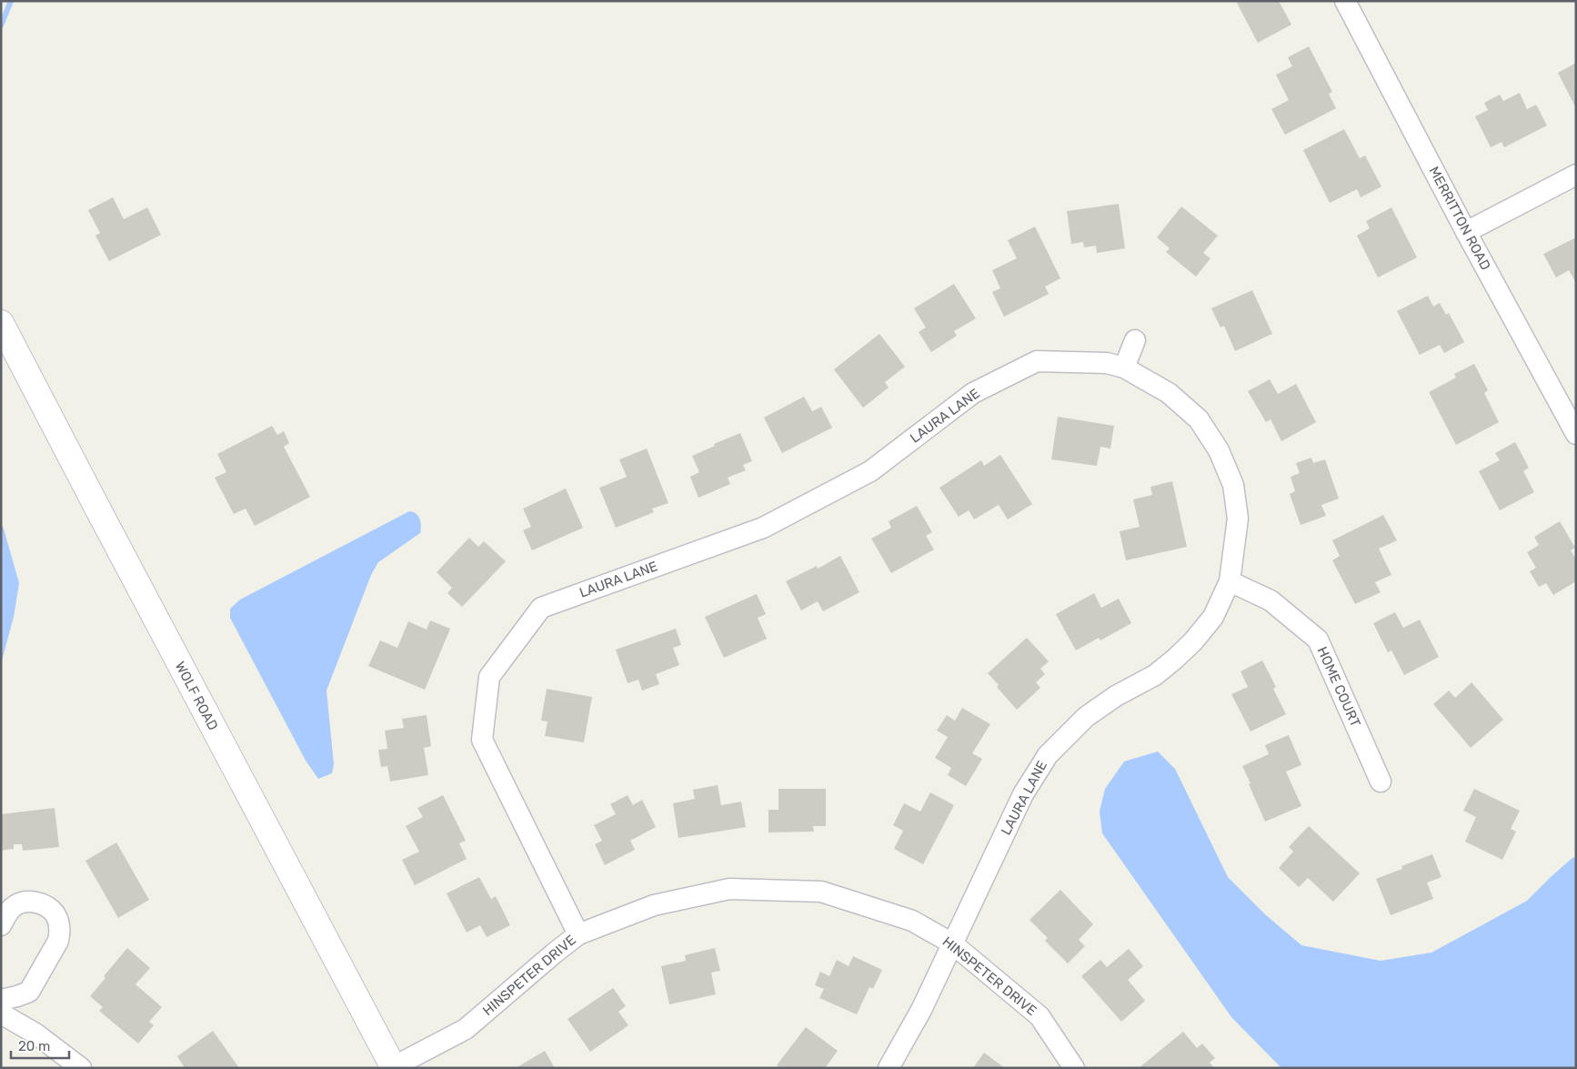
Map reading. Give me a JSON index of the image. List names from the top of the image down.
{
  "streets": {
    "main road": ["WOLF ROAD"],
    "street": [
      "MERRITTON ROAD",
      "LAURA LANE",
      "HOME COURT",
      "HINSPETER DRIVE"
    ]
  },
  "crossings": [
    ["LAURA LANE", "HOME COURT"],
    ["LAURA LANE", "HINSPETER DRIVE"],
    ["WOLF ROAD", "HINSPETER DRIVE"]
  ],
  "scale_bar": "20 m"
}
